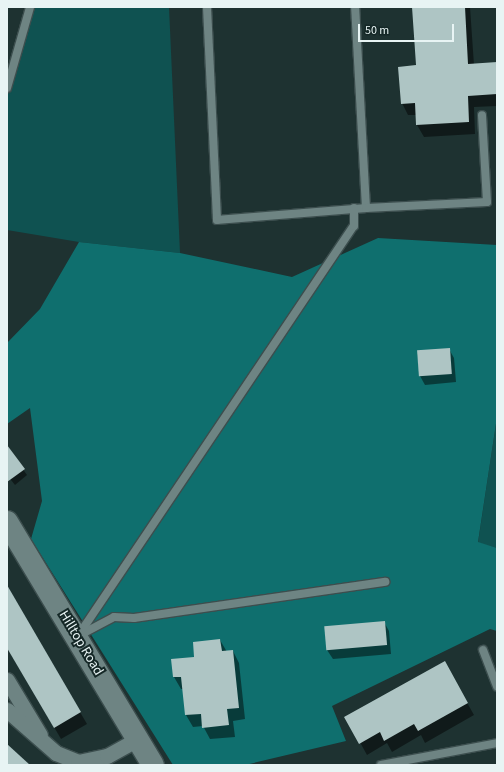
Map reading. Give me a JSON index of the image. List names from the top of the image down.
{
  "streets": {
    "street": ["Hilltop Road"]
  },
  "scale_bar": "50 m"
}
